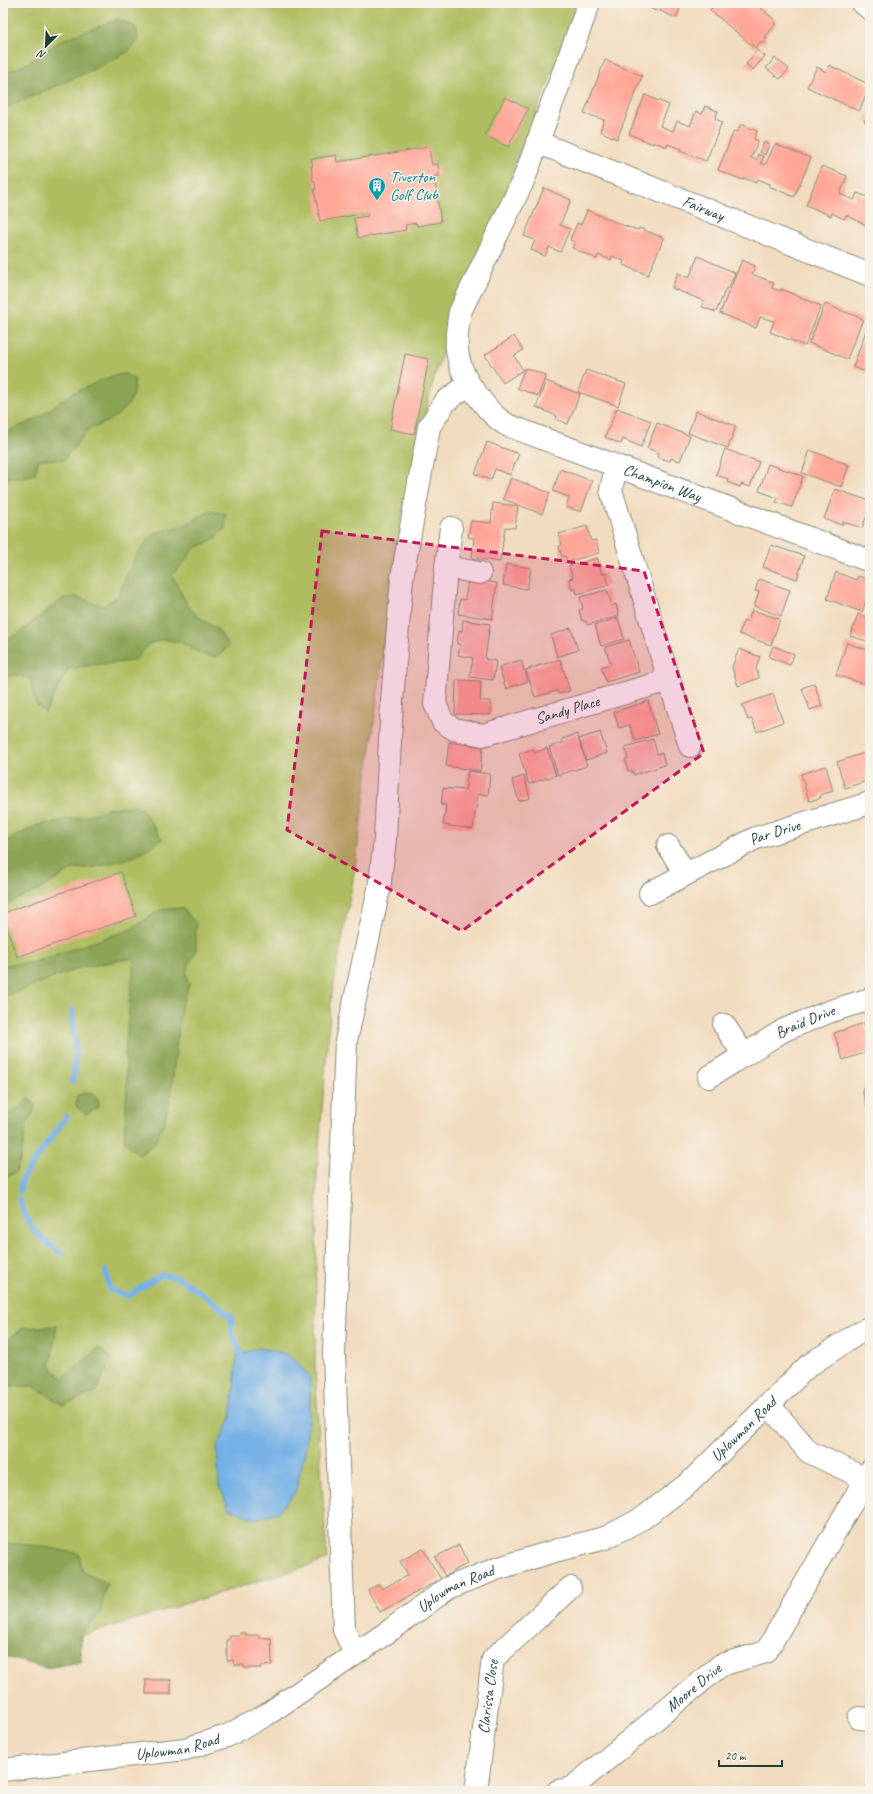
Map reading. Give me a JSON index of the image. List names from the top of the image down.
{
  "streets": {
    "street": [
      "Fairway",
      "Champion Way",
      "Sandy Place",
      "Par Drive",
      "Braid Drive",
      "Uplowman Road",
      "Moore Drive",
      "Clarissa Close"
    ]
  },
  "crossings": [
    ["Fairway", "Champion Way"]
  ],
  "places": {
    "building": ["Tiverton Golf Club"]
  },
  "scale_bar": "20 m",
  "north": "bottom left"
}
